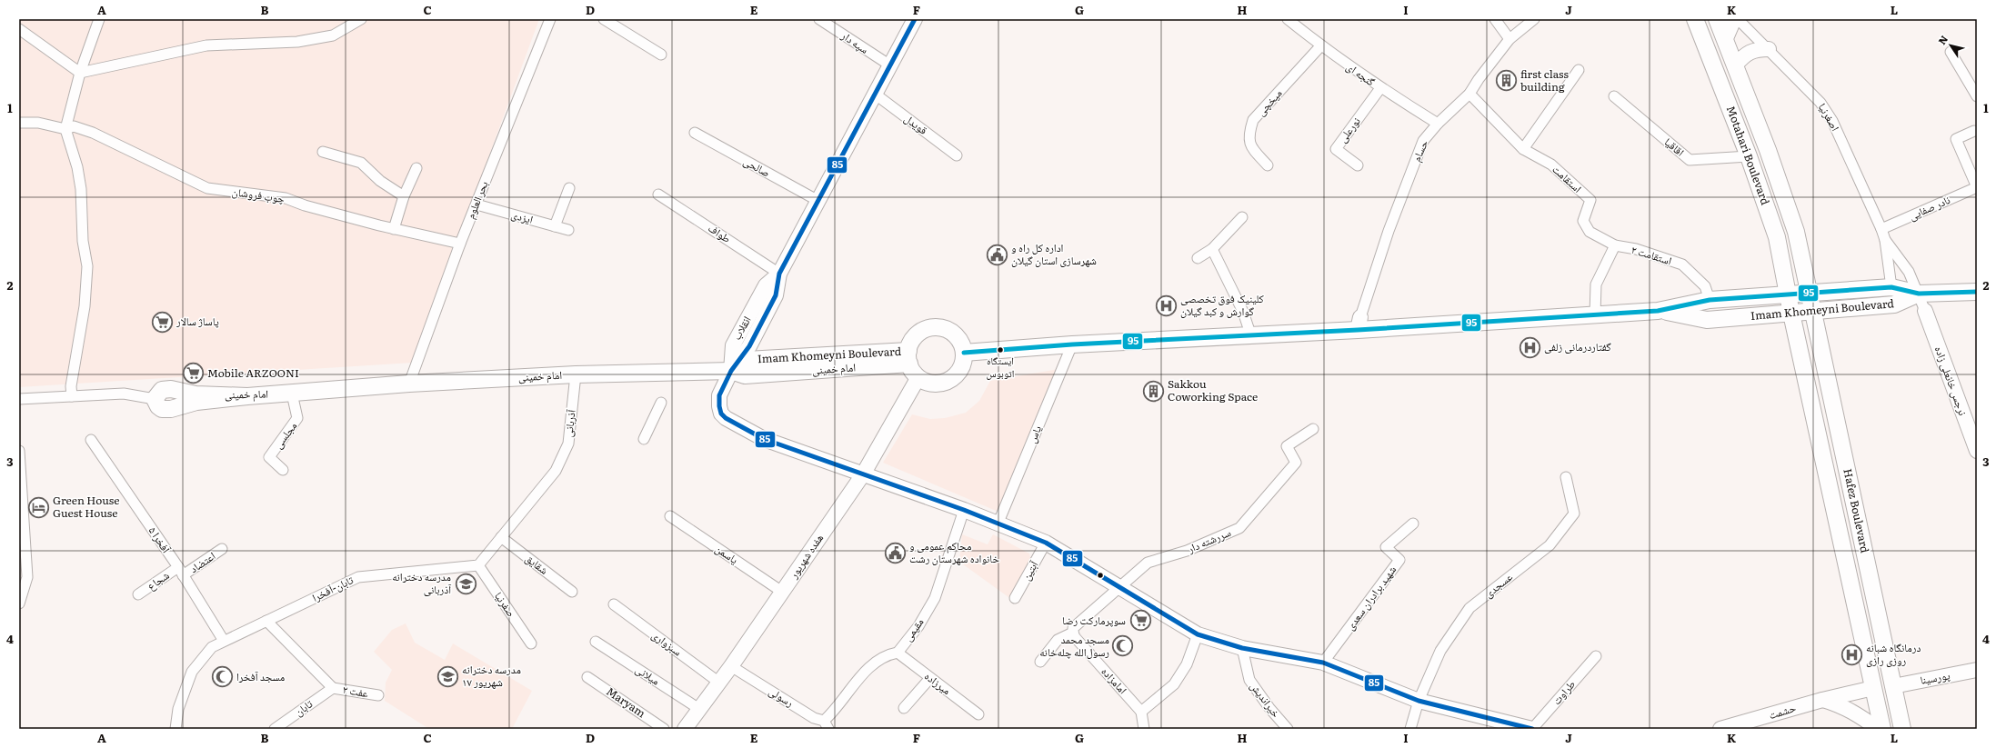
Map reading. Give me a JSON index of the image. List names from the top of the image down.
{
  "streets": {
    "main road": [
      "Motahari Boulevard",
      "Imam Khomeyni Boulevard",
      "انقلاب",
      "امام خمینی",
      "نرجس خانعلی زاده",
      "Hafez Boulevard",
      "هفده شهریور",
      "پورسینا",
      "حشمت"
    ],
    "street": [
      "سپه دار",
      "گنجه ای",
      "میخچی",
      "اصغرنیا",
      "قویدل",
      "نورعلی",
      "اقاقیا",
      "حسام",
      "صالحی",
      "استقامت",
      "چوب فروشان",
      "بحر العلوم",
      "نادر صفایی",
      "ایزدی",
      "طواف",
      "استقامت ۲",
      "آذربانی",
      "یاس",
      "مجلسی",
      "آفخرا ۵",
      "سررشته دار",
      "یاسمن",
      "اعتضاد",
      "شقایق",
      "آبتین",
      "شجاع",
      "عسجدی",
      "تابان-آفخرا",
      "شهید برادران سعدی",
      "صفرنیا",
      "مقیمی",
      "سبزواری",
      "میلانی",
      "امامزاده",
      "میرزاده",
      "عفت ۲",
      "طراوت",
      "رسولی",
      "خیراندیش",
      "Maryam",
      "تابان"
    ]
  },
  "crossings": [
    ["سپه دار", "انقلاب"],
    ["گنجه ای", "میخچی"],
    ["گنجه ای", "نورعلی"],
    ["گنجه ای", "حسام"],
    ["اصغرنیا", "نادر صفایی"],
    ["اصغرنیا", "Imam Khomeyni Boulevard"],
    ["اصغرنیا", "نرجس خانعلی زاده"],
    ["قویدل", "انقلاب"],
    ["اقاقیا", "Motahari Boulevard"],
    ["حسام", "استقامت"],
    ["Motahari Boulevard", "Imam Khomeyni Boulevard"],
    ["Motahari Boulevard", "Hafez Boulevard"],
    ["صالحی", "انقلاب"],
    ["استقامت", "استقامت ۲"],
    ["چوب فروشان", "بحر العلوم"],
    ["بحر العلوم", "ایزدی"],
    ["بحر العلوم", "امام خمینی"],
    ["طواف", "انقلاب"],
    ["استقامت ۲", "Imam Khomeyni Boulevard"],
    ["Imam Khomeyni Boulevard", "انقلاب"],
    ["Imam Khomeyni Boulevard", "امام خمینی"],
    ["Imam Khomeyni Boulevard", "Hafez Boulevard"],
    ["Imam Khomeyni Boulevard", "هفده شهریور"],
    ["انقلاب", "امام خمینی"],
    ["امام خمینی", "آذربانی"],
    ["امام خمینی", "مجلسی"],
    ["آذربانی", "شقایق"],
    ["Hafez Boulevard", "پورسینا"],
    ["Hafez Boulevard", "حشمت"],
    ["آفخرا ۵", "اعتضاد"],
    ["آفخرا ۵", "شجاع"],
    ["آفخرا ۵", "تابان-آفخرا"],
    ["یاسمن", "هفده شهریور"],
    ["هفده شهریور", "سبزواری"],
    ["هفده شهریور", "میلانی"],
    ["هفده شهریور", "رسولی"],
    ["اعتضاد", "شجاع"],
    ["تابان-آفخرا", "صفرنیا"],
    ["مقیمی", "میرزاده"],
    ["مقیمی", "رسولی"],
    ["عفت ۲", "تابان"]
  ],
  "places": {
    "building": ["first class building", "Sakkou Coworking Space"],
    "public building": ["اداره کل راه و شهرسازی استان گیلان", "محاکم عمومی و خانواده شهرستان رشت"],
    "hospital": ["کلینیک فوق تخصصی گوارش و کبد گیلان", "گفتاردرمانی زلفی", "درمانگاه شبانه روزی رازی"],
    "supermarket": ["پاساژ سالار", "Mobile ARZOONI", "سوپرمارکت رضا"],
    "other": ["ایستگاه اتوبوس"],
    "hotel": ["Green House Guest House"],
    "school or university": ["مدرسه دخترانه آذربانی", "مدرسه دخترانه ۱۷ شهریور"],
    "mosque": ["مسجد محمد رسول‌‌الله چله‌خانه", "مسجد آفخرا"]
  },
  "lines": ["transit line 85", "transit line 95"],
  "north": "top left",
  "grid": {
    "columns": [
      "A",
      "B",
      "C",
      "D",
      "E",
      "F",
      "G",
      "H",
      "I",
      "J",
      "K",
      "L"
    ],
    "rows": [
      "1",
      "2",
      "3",
      "4"
    ]
  }
}
